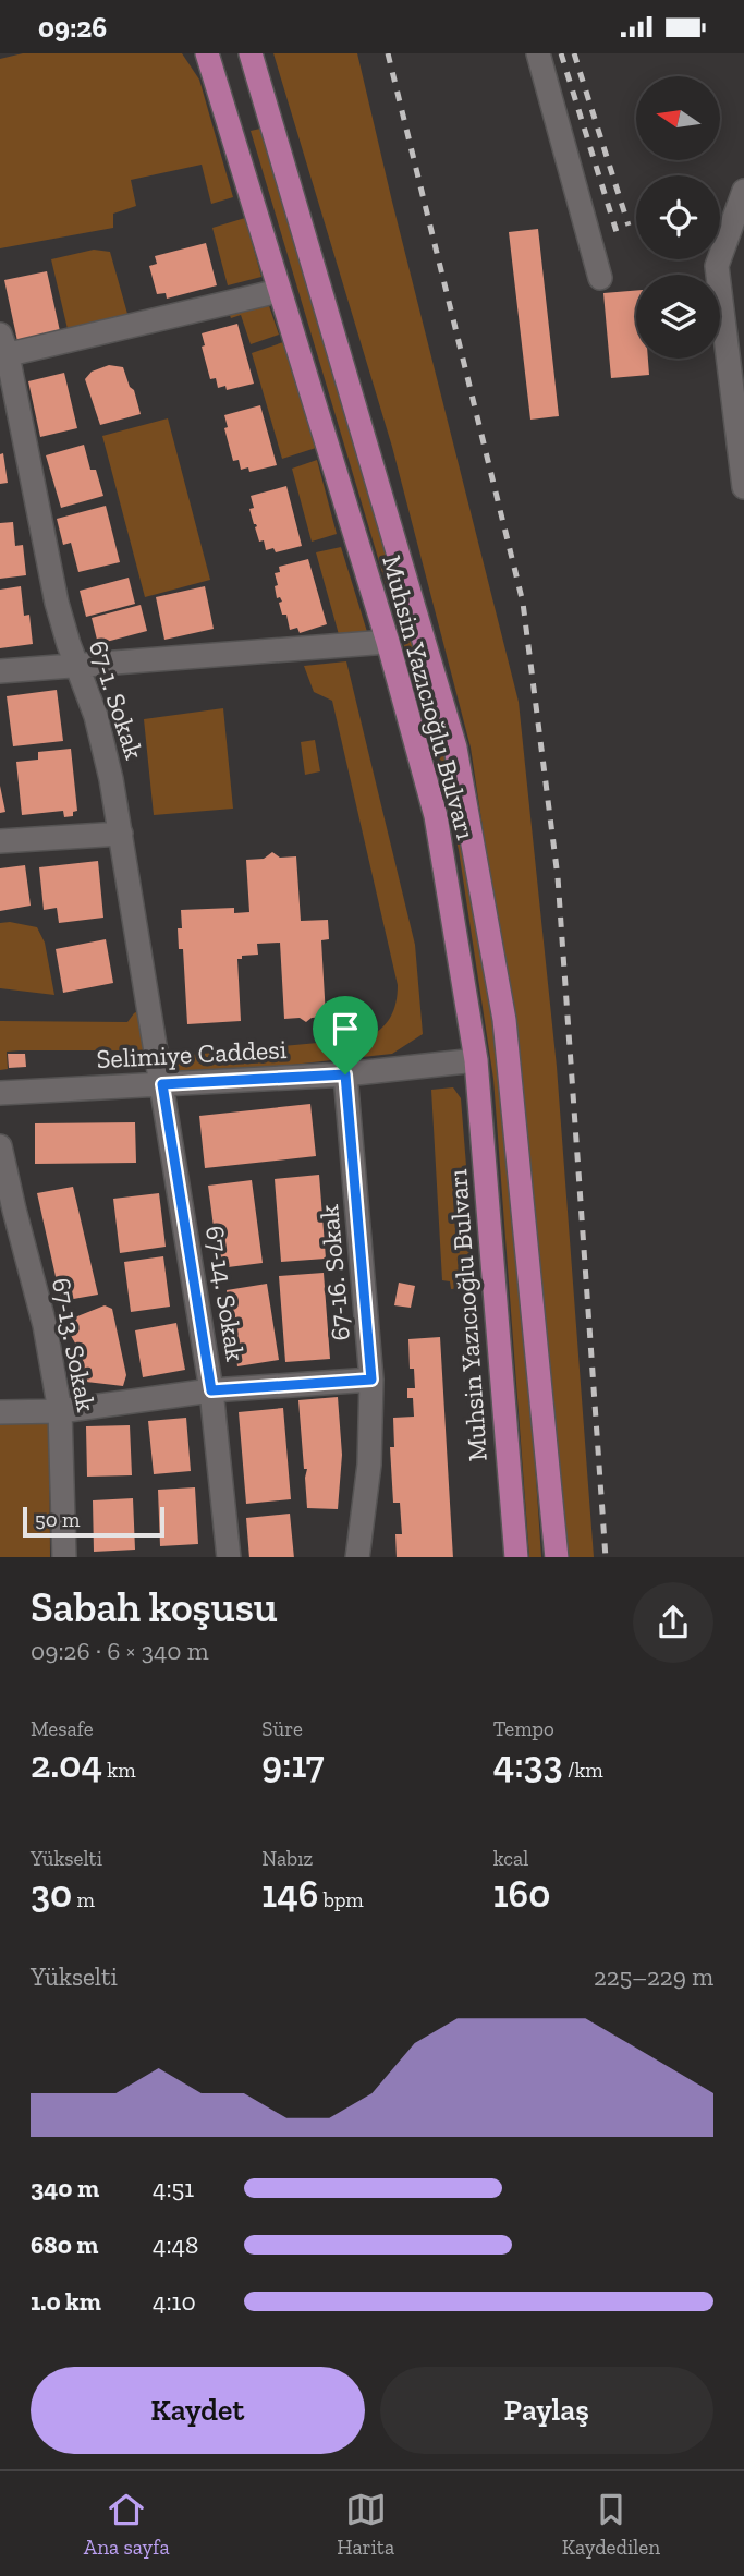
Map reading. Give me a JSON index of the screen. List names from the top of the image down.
{
  "streets": {
    "main road": ["Muhsin Yazıcıoğlu Bulvarı"],
    "street": [
      "67-1. Sokak",
      "Selimiye Caddesi",
      "67-16. Sokak",
      "67-14. Sokak",
      "67-13. Sokak"
    ]
  },
  "crossings": [
    ["Muhsin Yazıcıoğlu Bulvarı", "Selimiye Caddesi"],
    ["67-1. Sokak", "Selimiye Caddesi"],
    ["67-1. Sokak", "67-14. Sokak"],
    ["Selimiye Caddesi", "67-16. Sokak"],
    ["Selimiye Caddesi", "67-14. Sokak"]
  ],
  "scale_bar": "50 m",
  "north": "left",
  "page": {
    "status": "09:26",
    "scale": "50 m",
    "heading": ["Sabah koşusu", "09:26 · 6 × 340 m"],
    "stats": [
      ["Mesafe", "2.04 km"],
      ["Süre", "9:17"],
      ["Tempo", "4:33 /km"],
      ["Yükselti", "30 m"],
      ["Nabız", "146 bpm"],
      ["kcal", "160"]
    ],
    "chart": ["Yükselti", "225–229 m"],
    "list": [
      {
        "name": "340 m",
        "note": "4:51"
      },
      {
        "name": "680 m",
        "note": "4:48"
      },
      {
        "name": "1.0 km",
        "note": "4:10"
      }
    ],
    "buttons": ["Kaydet", "Paylaş"],
    "tabs": ["Ana sayfa", "Harita", "Kaydedilen"]
  }
}
